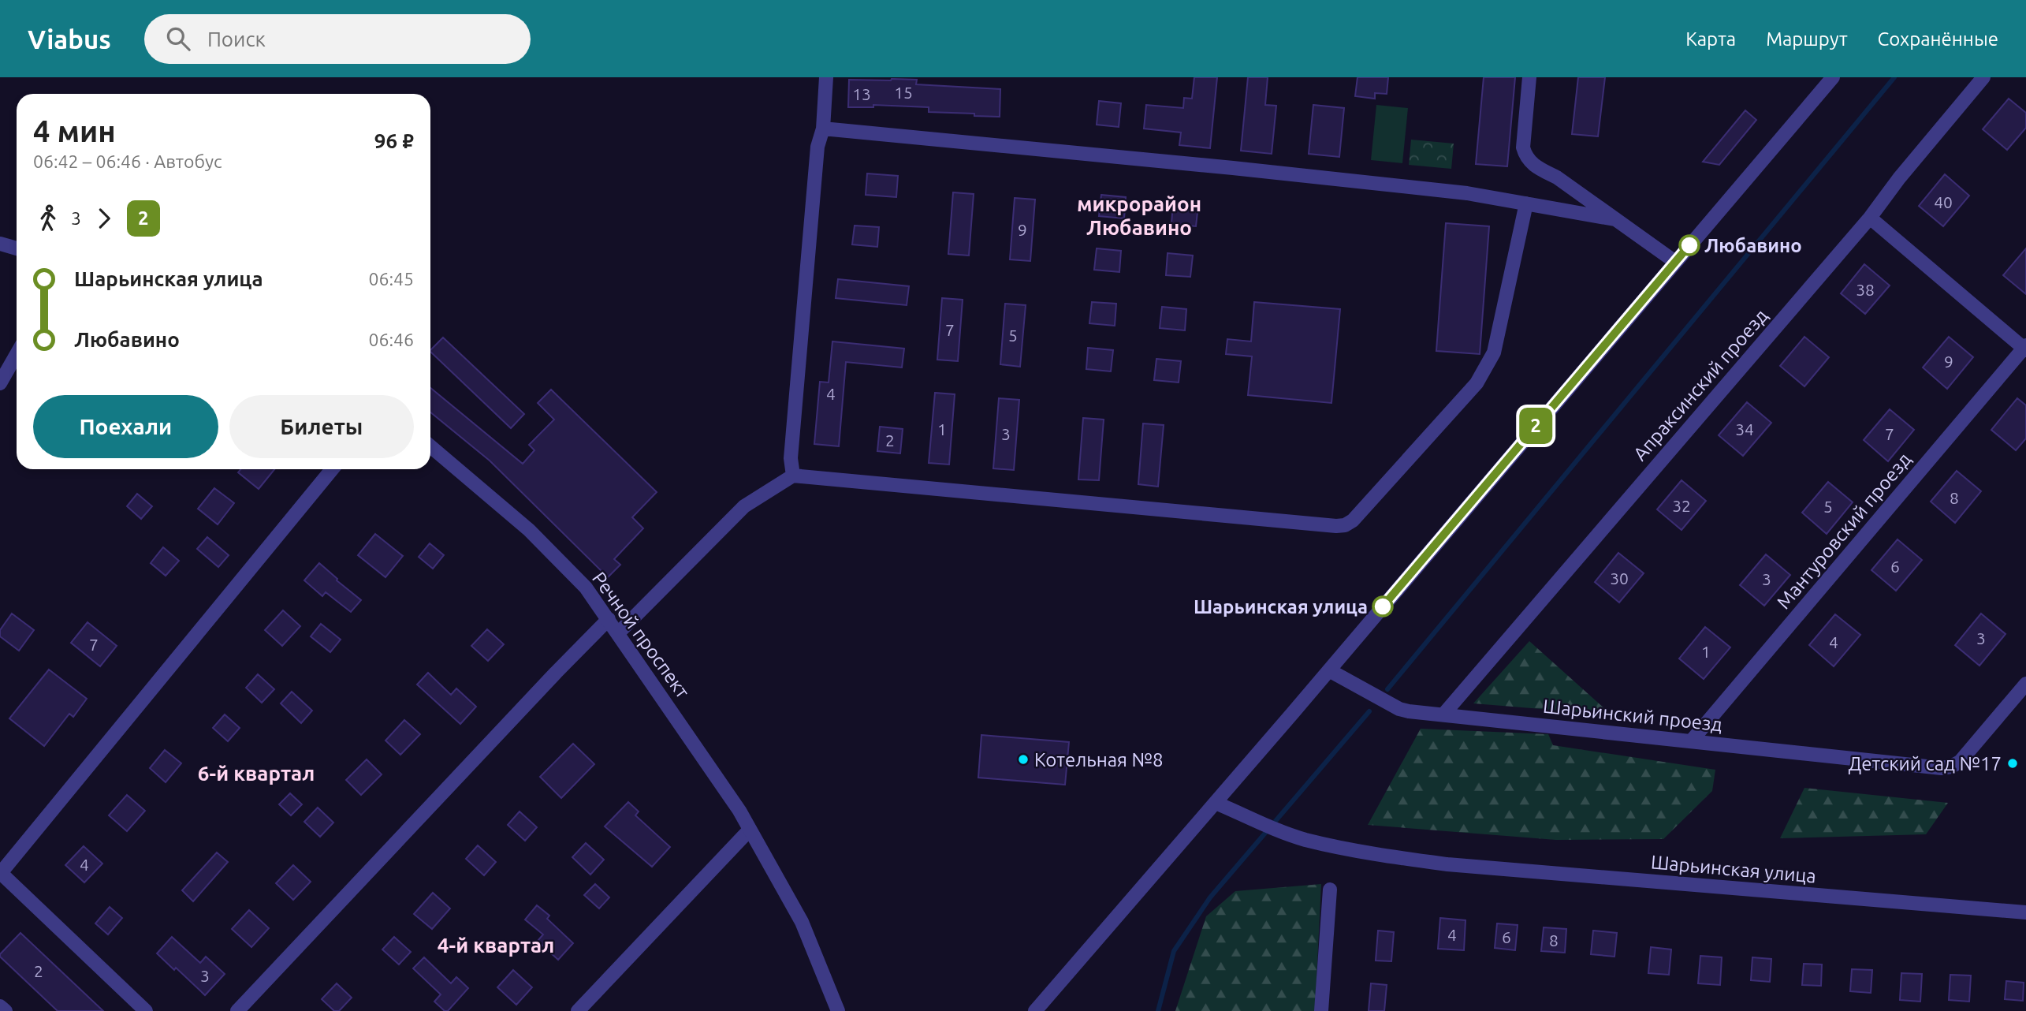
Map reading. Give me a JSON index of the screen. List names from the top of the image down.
{
  "streets": {
    "street": [
      "Апраксинский проезд",
      "Мантуровский проезд",
      "Речной проспект",
      "Шарьинский проезд",
      "Шарьинская улица"
    ]
  },
  "crossings": [
    ["Апраксинский проезд", "Шарьинский проезд"],
    ["Мантуровский проезд", "Шарьинский проезд"]
  ],
  "districts": ["микрорайон Любавино", "6-й квартал", "4-й квартал"],
  "places": [
    "Любавино",
    "Шарьинская улица",
    "Котельная №8",
    "Детский сад №17"
  ],
  "lines": ["bus line 2"],
  "house_numbers": [
    "15",
    "13",
    "40",
    "9",
    "38",
    "7",
    "5",
    "9",
    "4",
    "1",
    "34",
    "3",
    "7",
    "2",
    "8",
    "32",
    "5",
    "6",
    "30",
    "3",
    "3",
    "4",
    "7",
    "1",
    "4",
    "4",
    "6",
    "8",
    "2",
    "3"
  ],
  "page": {
    "header": "Viabus",
    "search": "Поиск",
    "nav": ["Карта", "Маршрут", "Сохранённые"],
    "on_map": "2",
    "heading": ["4 мин", "06:42 – 06:46 · Автобус", "96 ₽"],
    "legs": ["3", "2"],
    "list": [
      {
        "name": "Шарьинская улица",
        "value": "06:45"
      },
      {
        "name": "Любавино",
        "value": "06:46"
      }
    ],
    "buttons": ["Поехали", "Билеты"]
  }
}
